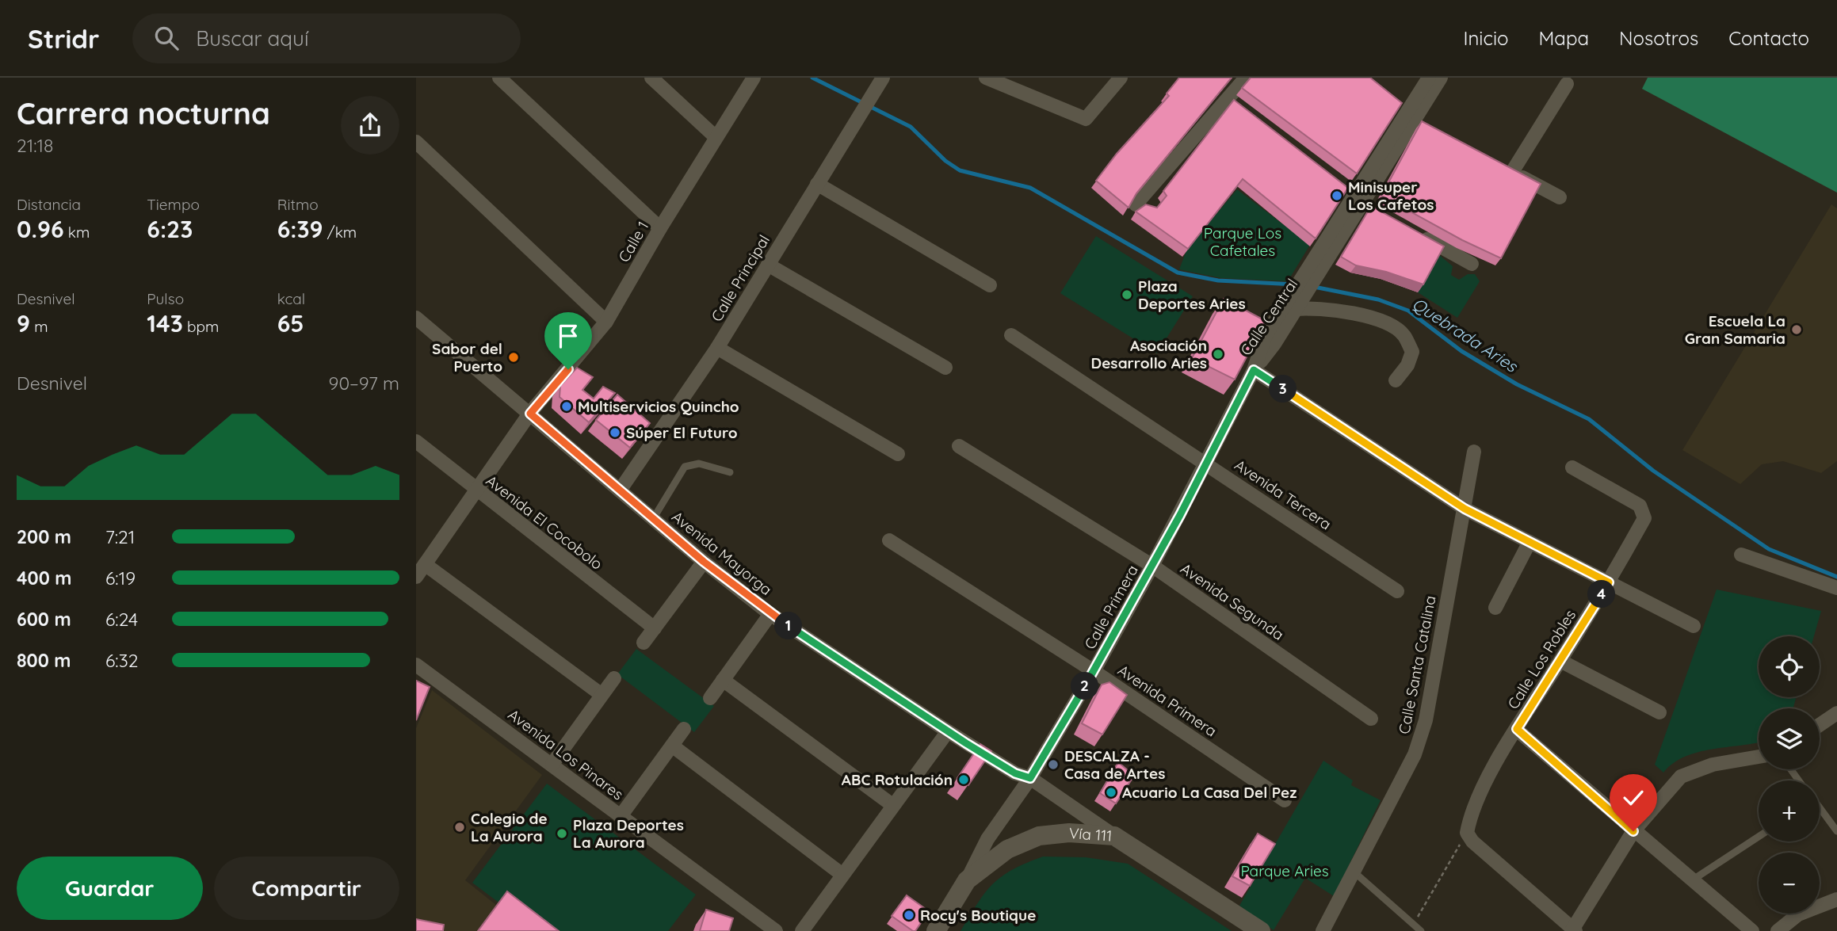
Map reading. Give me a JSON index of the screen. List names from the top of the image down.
{
  "streets": {
    "main road": ["Vía 111"],
    "street": [
      "Calle 1",
      "Calle Principal",
      "Calle Central",
      "Avenida Tercera",
      "Avenida El Cocobolo",
      "Avenida Mayorga",
      "Avenida Segunda",
      "Calle Primera",
      "Calle Los Robles",
      "Calle Santa Catalina",
      "Avenida Primera",
      "Avenida Los Pinares"
    ]
  },
  "crossings": [
    ["Calle 1", "Avenida El Cocobolo"],
    ["Calle 1", "Avenida Mayorga"],
    ["Calle Principal", "Avenida Mayorga"],
    ["Calle Central", "Calle Primera"],
    ["Avenida Tercera", "Calle Primera"],
    ["Avenida Mayorga", "Calle Primera"],
    ["Avenida Mayorga", "Vía 111"],
    ["Avenida Segunda", "Calle Primera"],
    ["Calle Primera", "Avenida Primera"],
    ["Calle Primera", "Vía 111"]
  ],
  "water": ["Quebrada Aries"],
  "parks": ["Parque Los Cafetales", "Parque Aries"],
  "places": [
    "Minisuper Los Cafetos",
    "Plaza Deportes Aries",
    "Escuela La Gran Samaria",
    "Asociación Desarrollo Aries",
    "Sabor del Puerto",
    "Multiservicios Quincho",
    "Súper El Futuro",
    "DESCALZA - Casa de Artes",
    "ABC Rotulación",
    "Acuario La Casa Del Pez",
    "Colegio de La Aurora",
    "Plaza Deportes La Aurora",
    "Rocy's Boutique"
  ],
  "page": {
    "header": "Stridr",
    "search": "Buscar aquí",
    "nav": [
      "Inicio",
      "Mapa",
      "Nosotros",
      "Contacto"
    ],
    "heading": ["Carrera nocturna", "21:18"],
    "stats": [
      ["Distancia", "0.96 km"],
      ["Tiempo", "6:23"],
      ["Ritmo", "6:39 /km"],
      ["Desnivel", "9 m"],
      ["Pulso", "143 bpm"],
      ["kcal", "65"]
    ],
    "chart": ["Desnivel", "90–97 m"],
    "pins": [
      "3",
      "4",
      "1",
      "2"
    ],
    "list": [
      {
        "name": "200 m",
        "note": "7:21"
      },
      {
        "name": "400 m",
        "note": "6:19"
      },
      {
        "name": "600 m",
        "note": "6:24"
      },
      {
        "name": "800 m",
        "note": "6:32"
      }
    ],
    "map_buttons": ["+", "−"],
    "buttons": ["Guardar", "Compartir"]
  }
}
